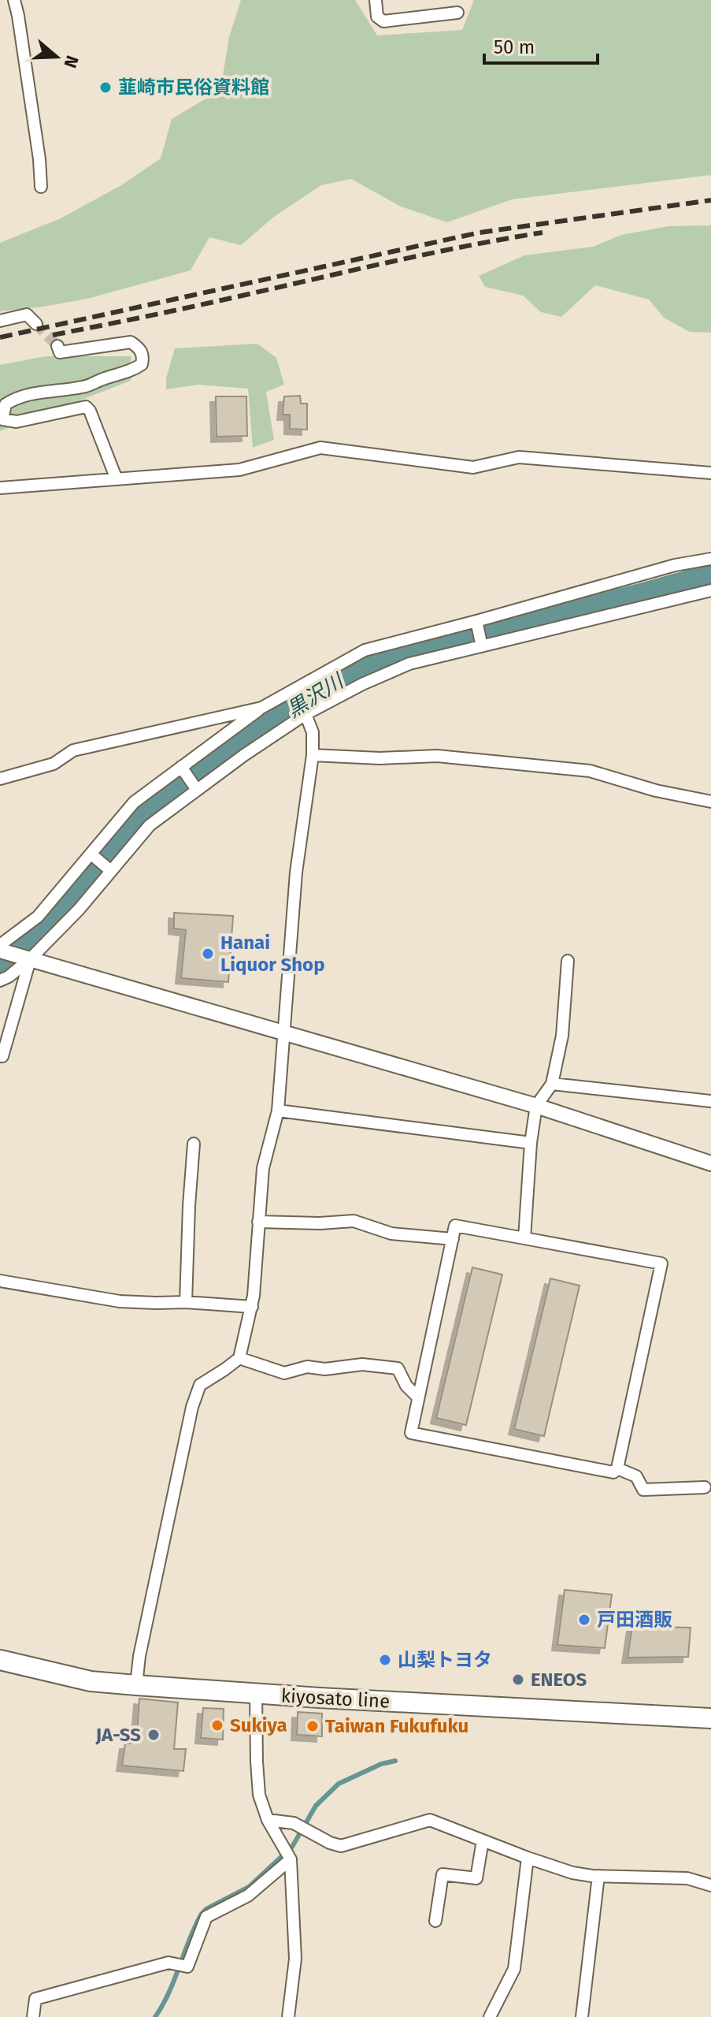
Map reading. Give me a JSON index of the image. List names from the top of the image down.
{
  "streets": {
    "highway": ["kiyosato line"]
  },
  "water": ["黒沢川"],
  "places": [
    "韮崎市民俗資料館",
    "Hanai Liquor Shop",
    "戸田酒販",
    "山梨トヨタ",
    "ENEOS",
    "Sukiya",
    "Taiwan Fukufuku",
    "JA-SS"
  ],
  "scale_bar": "50 m",
  "north": "right"
}
